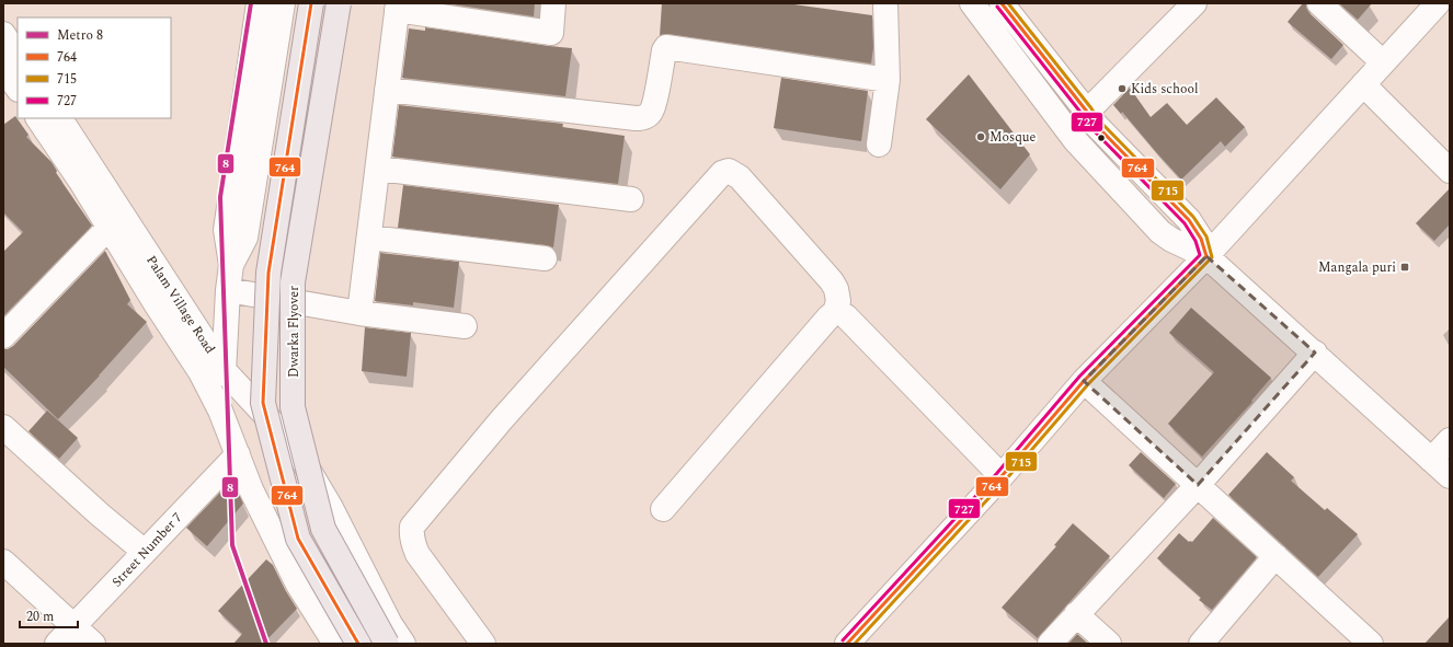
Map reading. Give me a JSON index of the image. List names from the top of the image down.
{
  "streets": {
    "main road": ["Dwarka Flyover"],
    "street": ["Palam Village Road", "Street Number 7"]
  },
  "crossings": [
    ["Palam Village Road", "Street Number 7"]
  ],
  "places": {
    "other": ["Kids school", "Mosque"],
    "transit": ["Mangala puri"]
  },
  "lines": [
    "metro line 8",
    "transit line 764",
    "transit line 715",
    "transit line 727"
  ],
  "legend": [
    "Metro 8",
    "764",
    "715",
    "727"
  ],
  "scale_bar": "20 m"
}
